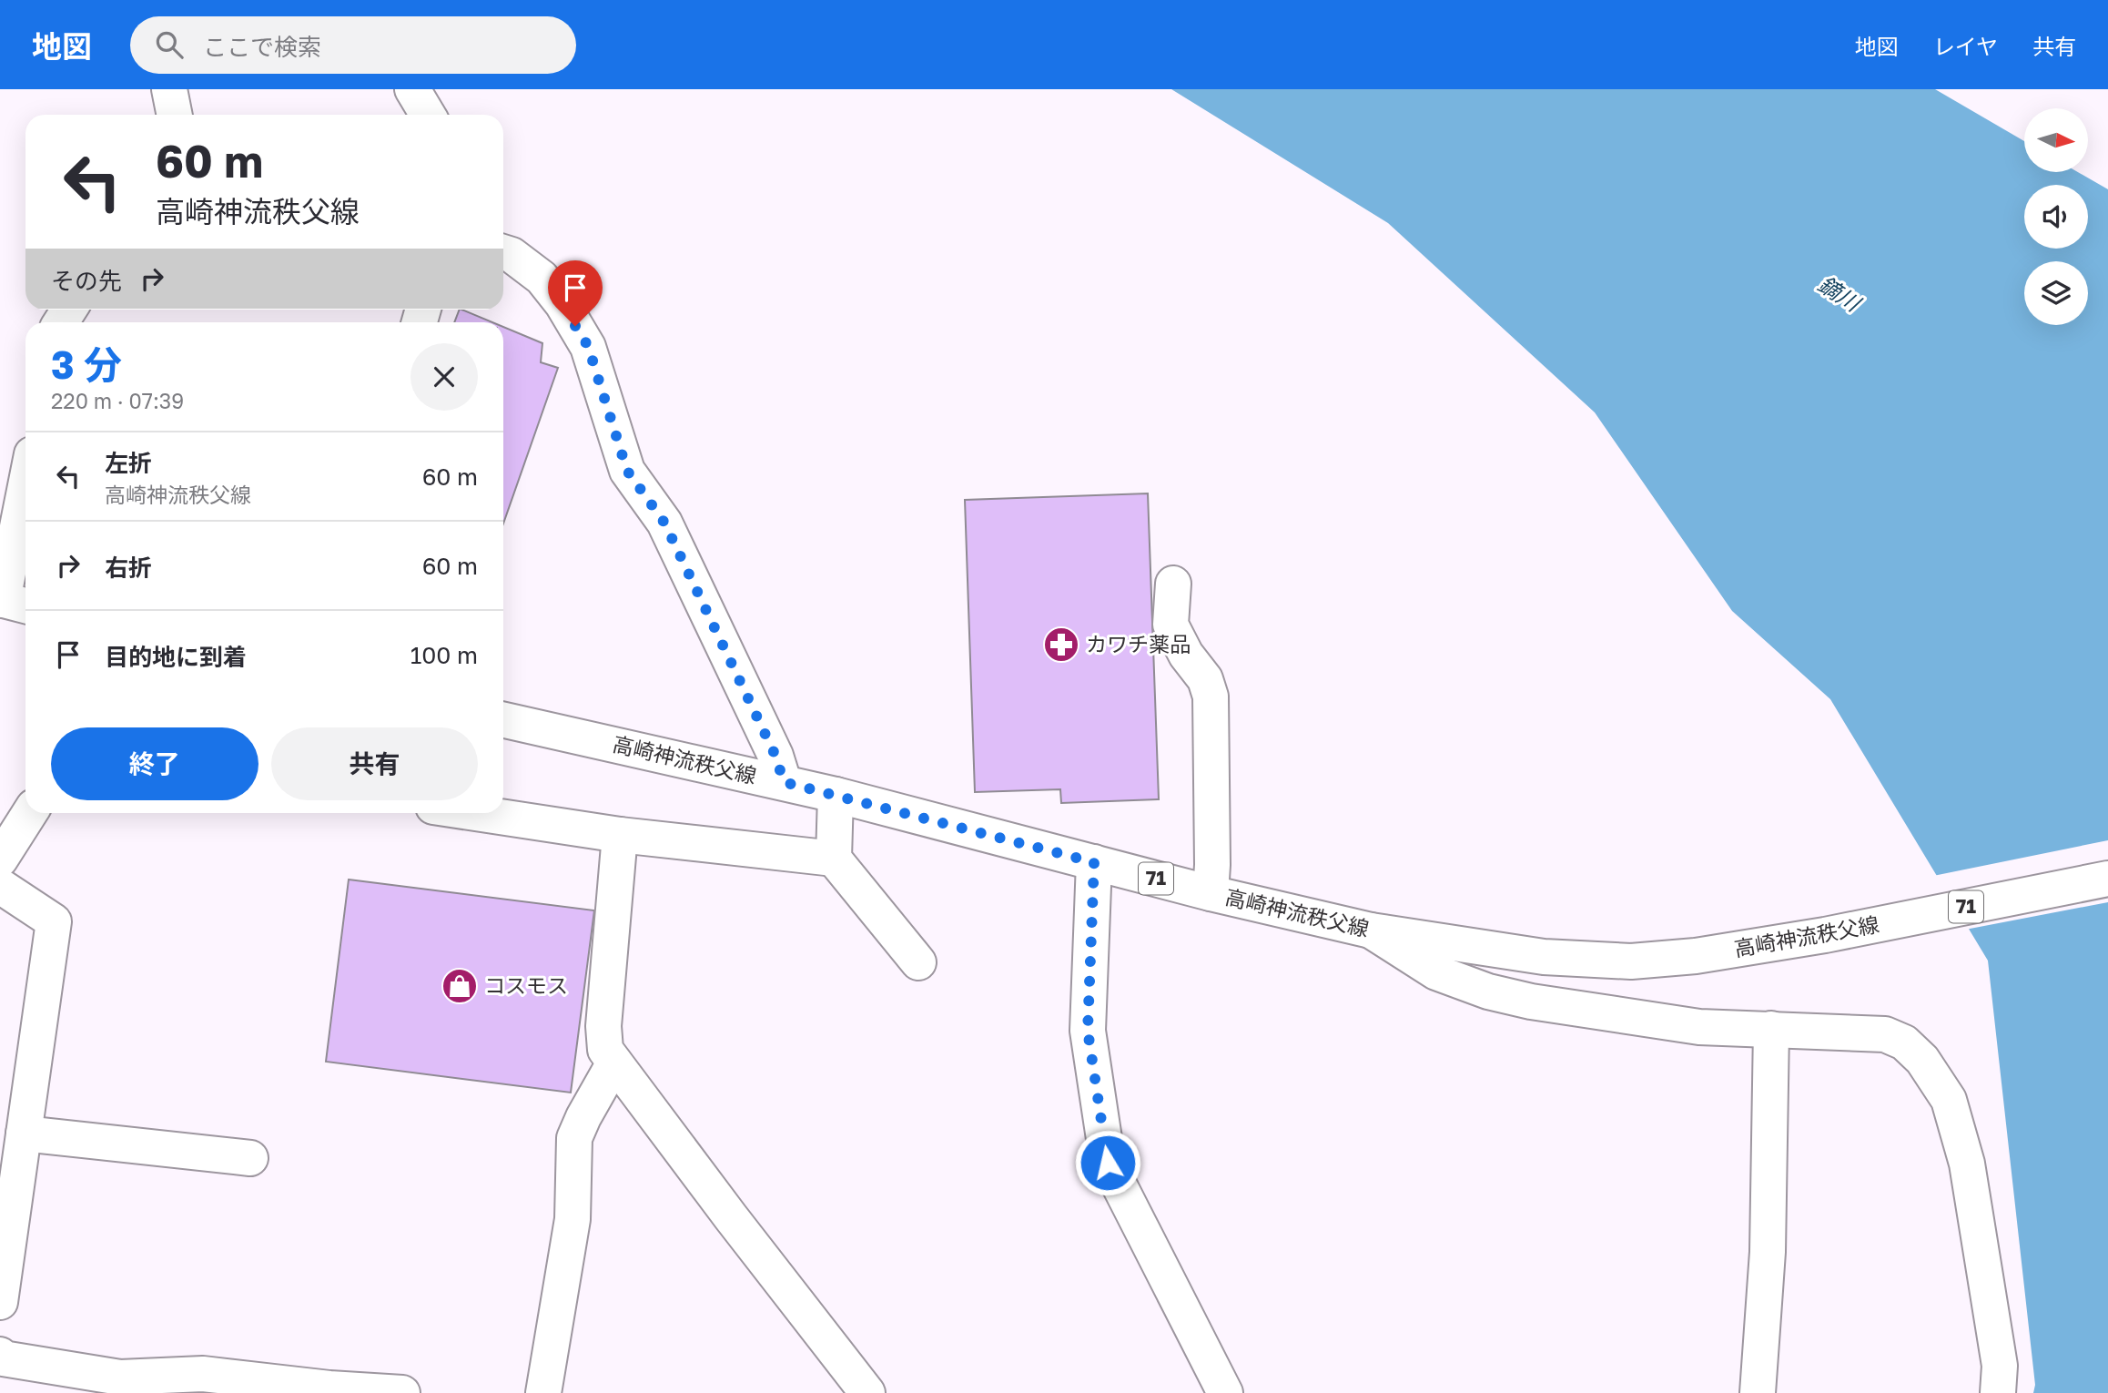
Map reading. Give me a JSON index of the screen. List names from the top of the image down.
{
  "streets": {
    "street": ["高崎神流秩父線", "71"]
  },
  "water": ["鏑川"],
  "places": {
    "pharmacy": ["カワチ薬品"],
    "shop": ["コスモス"]
  },
  "north": "right",
  "page": {
    "header": "地図",
    "search": "ここで検索",
    "nav": ["地図", "レイヤ", "共有"],
    "turn": ["60 m", "高崎神流秩父線"],
    "then": "その先",
    "heading": ["3 分", "220 m · 07:39"],
    "list": [
      {
        "name": "左折",
        "note": "高崎神流秩父線",
        "value": "60 m"
      },
      {
        "name": "右折",
        "value": "60 m"
      },
      {
        "name": "目的地に到着",
        "value": "100 m"
      }
    ],
    "buttons": ["終了", "共有"]
  }
}
